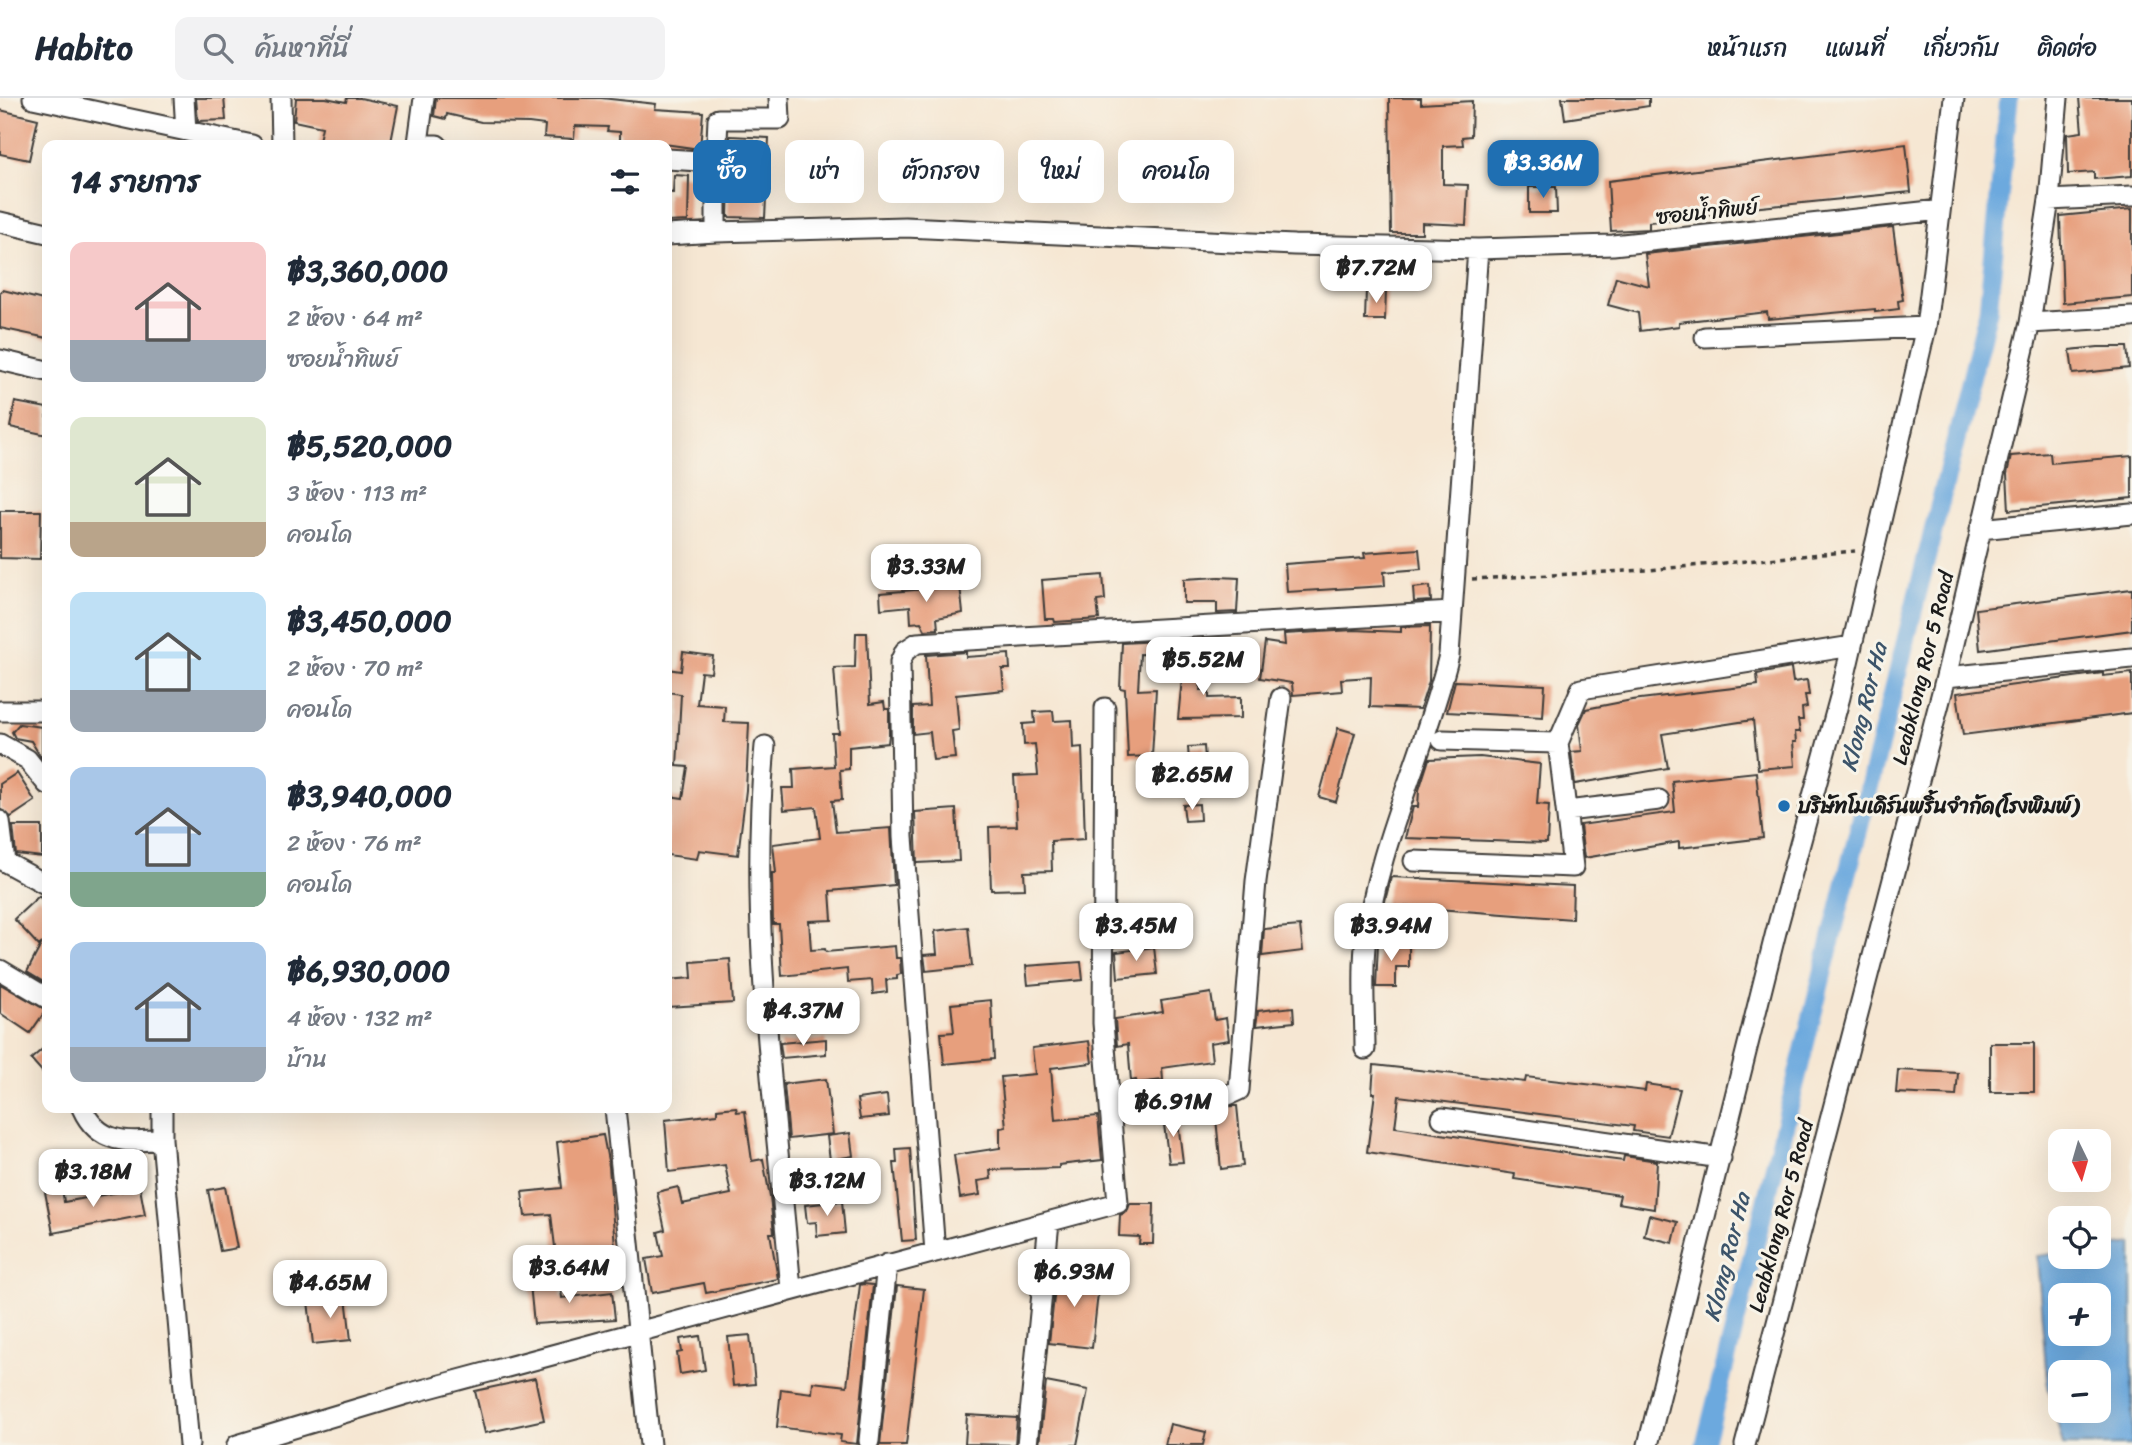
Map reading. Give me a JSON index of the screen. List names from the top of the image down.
{
  "streets": {
    "street": ["ซอยน้ำทิพย์", "Leabklong Ror 5 Road"]
  },
  "water": ["Klong Ror Ha"],
  "places": ["บริษัทโมเดิร์นพริ้นจำกัด(โรงพิมพ์)"],
  "north": "bottom",
  "page": {
    "header": "Habito",
    "search": "ค้นหาที่นี่",
    "nav": [
      "หน้าแรก",
      "แผนที่",
      "เกี่ยวกับ",
      "ติดต่อ"
    ],
    "price": [
      "฿3.36M",
      "฿7.72M",
      "฿3.33M",
      "฿5.52M",
      "฿2.65M",
      "฿3.45M",
      "฿3.94M",
      "฿4.37M",
      "฿6.91M",
      "฿3.18M",
      "฿3.12M",
      "฿3.64M",
      "฿6.93M",
      "฿4.65M"
    ],
    "chip": [
      "ซื้อ",
      "เช่า",
      "ตัวกรอง",
      "ใหม่",
      "คอนโด"
    ],
    "heading": "14 รายการ",
    "list": [
      {
        "name": "฿3,360,000",
        "note": "2 ห้อง · 64 m² · ซอยน้ำทิพย์"
      },
      {
        "name": "฿5,520,000",
        "note": "3 ห้อง · 113 m² · คอนโด"
      },
      {
        "name": "฿3,450,000",
        "note": "2 ห้อง · 70 m² · คอนโด"
      },
      {
        "name": "฿3,940,000",
        "note": "2 ห้อง · 76 m² · คอนโด"
      },
      {
        "name": "฿6,930,000",
        "note": "4 ห้อง · 132 m² · บ้าน"
      }
    ],
    "map_buttons": ["+", "−"]
  }
}
